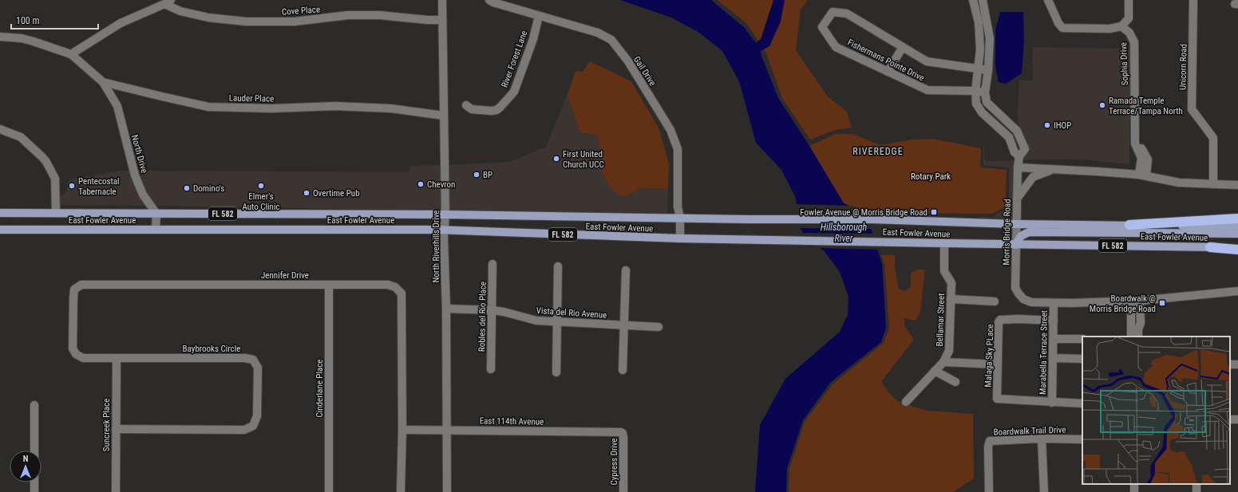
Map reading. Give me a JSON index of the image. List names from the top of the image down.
{
  "streets": {
    "main road": ["FL 582", "East Fowler Avenue"],
    "street": [
      "Cove Place",
      "River Forest Lane",
      "Fishermans Pointe Drive",
      "Sophia Drive",
      "Unicorn Road",
      "Gail Drive",
      "Lauder Place",
      "North Drive",
      "Morris Bridge Road",
      "North Riverhills Drive",
      "Jennifer Drive",
      "Vista del Rio Avenue",
      "Robles del Rio Place",
      "Bellamar Street",
      "Baybrooks Circle",
      "Marabella Terrace Street",
      "Malaga Sky PLace",
      "Cinderlane Place",
      "East 114th Avenue",
      "Suncreek Place",
      "Boardwalk Trail Drive",
      "Cypress Drive"
    ]
  },
  "crossings": [
    ["Cove Place", "North Riverhills Drive"],
    ["River Forest Lane", "Gail Drive"],
    ["Gail Drive", "East Fowler Avenue"],
    ["Lauder Place", "North Drive"],
    ["Lauder Place", "North Riverhills Drive"],
    ["North Drive", "East Fowler Avenue"],
    ["East Fowler Avenue", "Morris Bridge Road"],
    ["East Fowler Avenue", "North Riverhills Drive"],
    ["East Fowler Avenue", "Bellamar Street"],
    ["Morris Bridge Road", "Marabella Terrace Street"],
    ["North Riverhills Drive", "Vista del Rio Avenue"],
    ["North Riverhills Drive", "East 114th Avenue"],
    ["Jennifer Drive", "Baybrooks Circle"],
    ["Jennifer Drive", "Cinderlane Place"],
    ["Jennifer Drive", "East 114th Avenue"],
    ["Jennifer Drive", "Suncreek Place"],
    ["Vista del Rio Avenue", "Robles del Rio Place"],
    ["Baybrooks Circle", "Suncreek Place"],
    ["Marabella Terrace Street", "Malaga Sky PLace"],
    ["East 114th Avenue", "Cypress Drive"]
  ],
  "districts": ["RIVEREDGE"],
  "water": ["Hillsborough River"],
  "parks": ["Rotary Park"],
  "places": {
    "other": [
      "Ramada Temple Terrace/Tampa North",
      "IHOP",
      "First United Church UCC",
      "BP",
      "Chevron",
      "Pentecostal Tabernacle",
      "Elmer's Auto Clinic",
      "Domino's",
      "Overtime Pub"
    ],
    "transit": ["Fowler Avenue @ Morris Bridge Road", "Boardwalk @ Morris Bridge Road"]
  },
  "scale_bar": "100 m",
  "north": "top"
}
